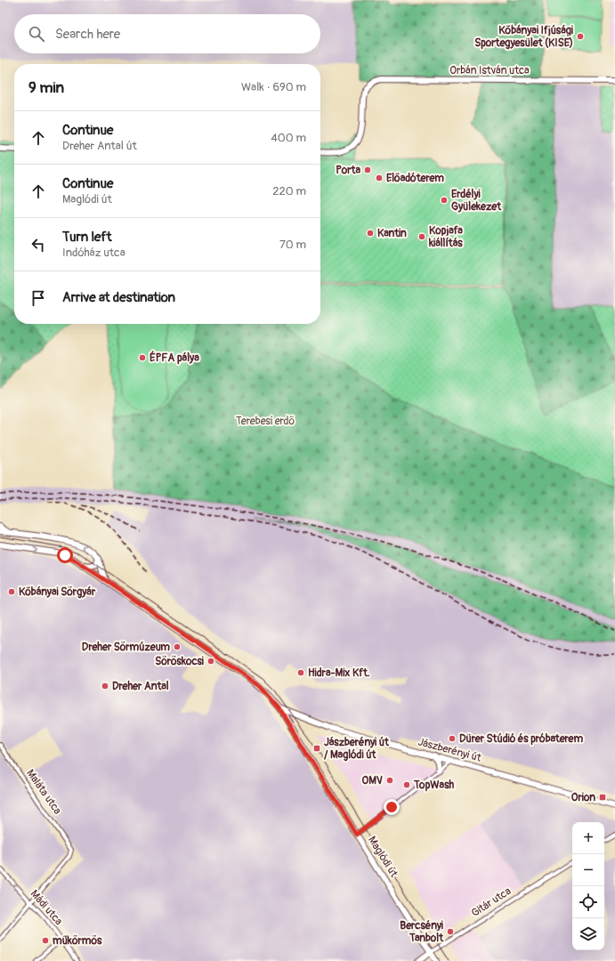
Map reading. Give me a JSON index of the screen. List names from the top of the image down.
{
  "streets": {
    "main road": [
      "Orbán István utca",
      "Jászberényi út",
      "Maglódi út",
      "Gitár utca"
    ],
    "street": ["Maláta utca", "Mádi utca"]
  },
  "crossings": [
    ["Jászberényi út", "Maglódi út"],
    ["Maláta utca", "Mádi utca"],
    ["Maglódi út", "Gitár utca"]
  ],
  "one_way": ["Mádi utca"],
  "parks": ["Terebesi erdő"],
  "places": {
    "other": [
      "Kőbányai Ifjúsági Sportegyesület (KISE)",
      "Porta",
      "Előadóterem",
      "Erdélyi Gyülekezet",
      "Kantin",
      "Kopjafa kiállítás",
      "ÉPFA pálya",
      "Kőbányai Sörgyár",
      "Dreher Sörmúzeum",
      "Söröskocsi",
      "Hidra-Mix Kft.",
      "Dreher Antal",
      "Dürer Stúdió és próbaterem",
      "OMV",
      "TopWash",
      "Bercsényi Tanbolt",
      "műkörmös"
    ],
    "transit": ["Jászberényi út / Maglódi út", "Orion"]
  },
  "page": {
    "search": "Search here",
    "heading": ["9 min", "Walk · 690 m"],
    "list": [
      ["Continue", "Dreher Antal út", "400 m"],
      ["Continue", "Maglódi út", "220 m"],
      ["Turn left", "Indóház utca", "70 m"],
      "Arrive at destination"
    ],
    "map_buttons": ["+", "−"]
  }
}
